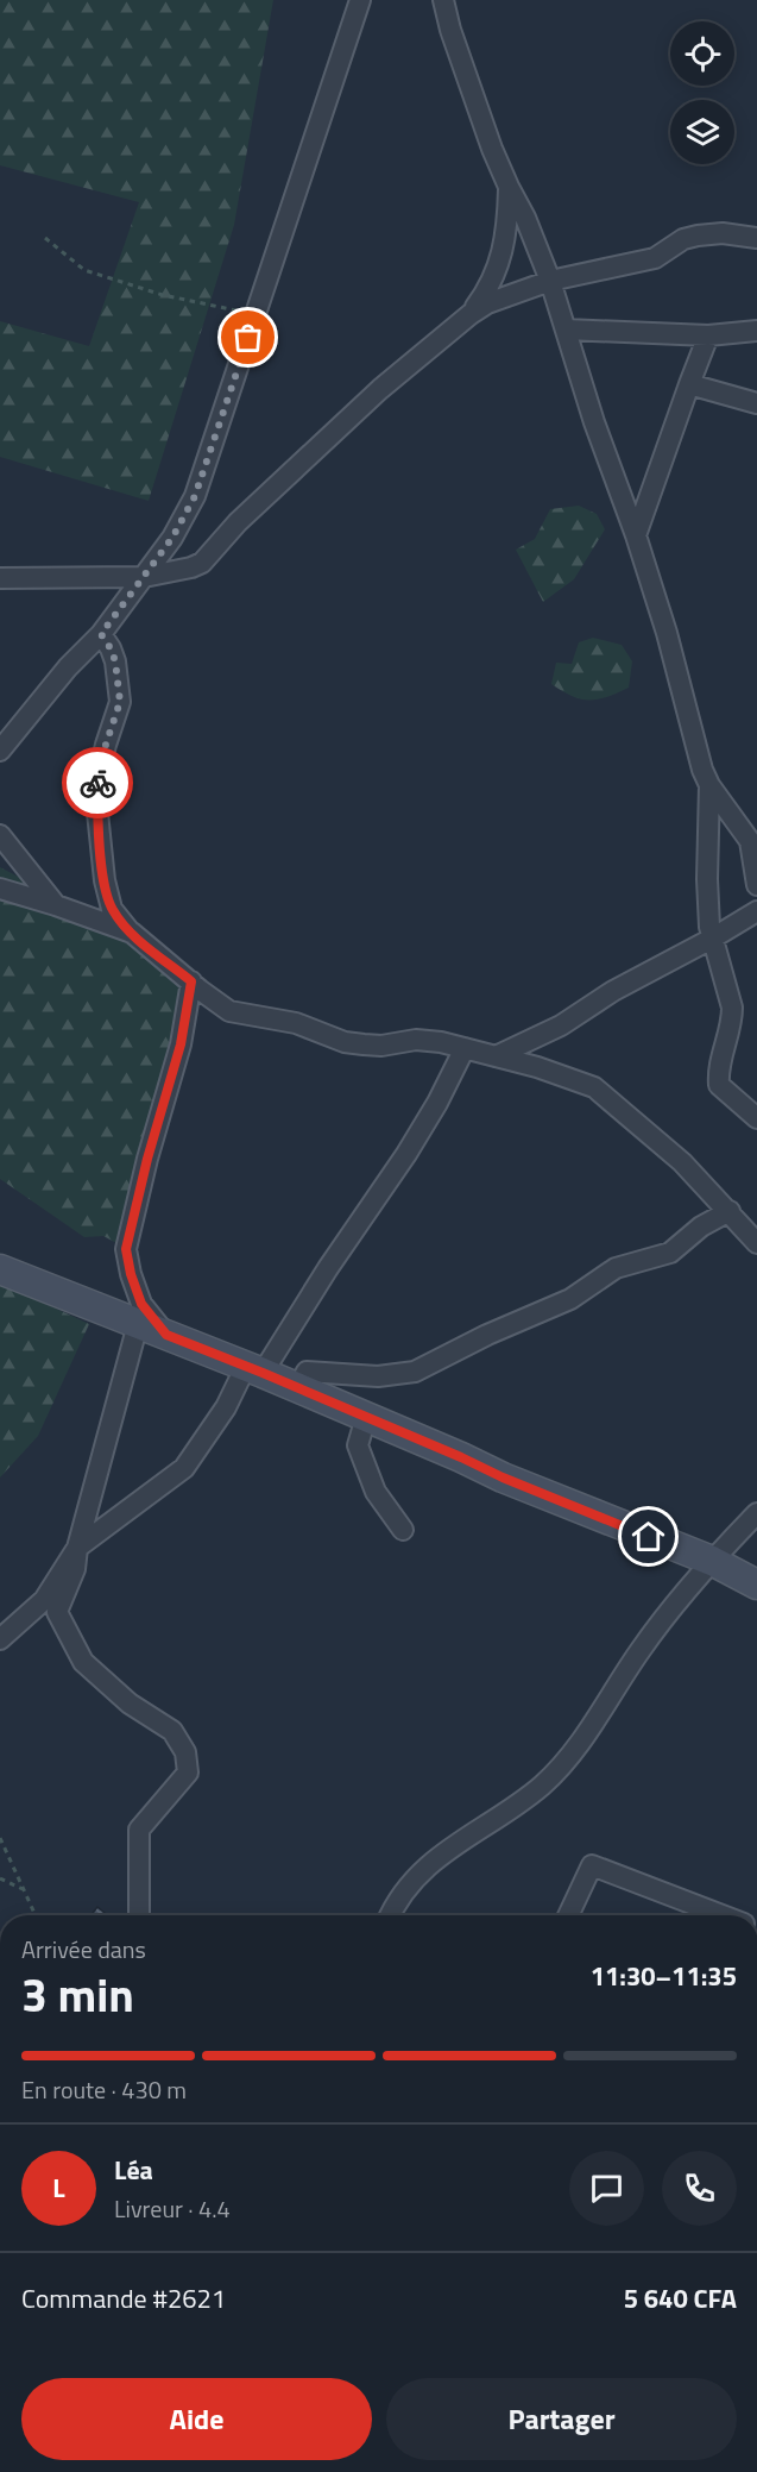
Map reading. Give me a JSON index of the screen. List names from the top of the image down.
{
  "page": {
    "heading": ["3 min", "Arrivée dans", "11:30–11:35"],
    "panel": [
      "Léa",
      "Livreur · 4.4",
      "Commande #2621",
      "5 640 CFA"
    ],
    "bar": "En route · 430 m",
    "round": "L",
    "buttons": ["Aide", "Partager"]
  }
}
